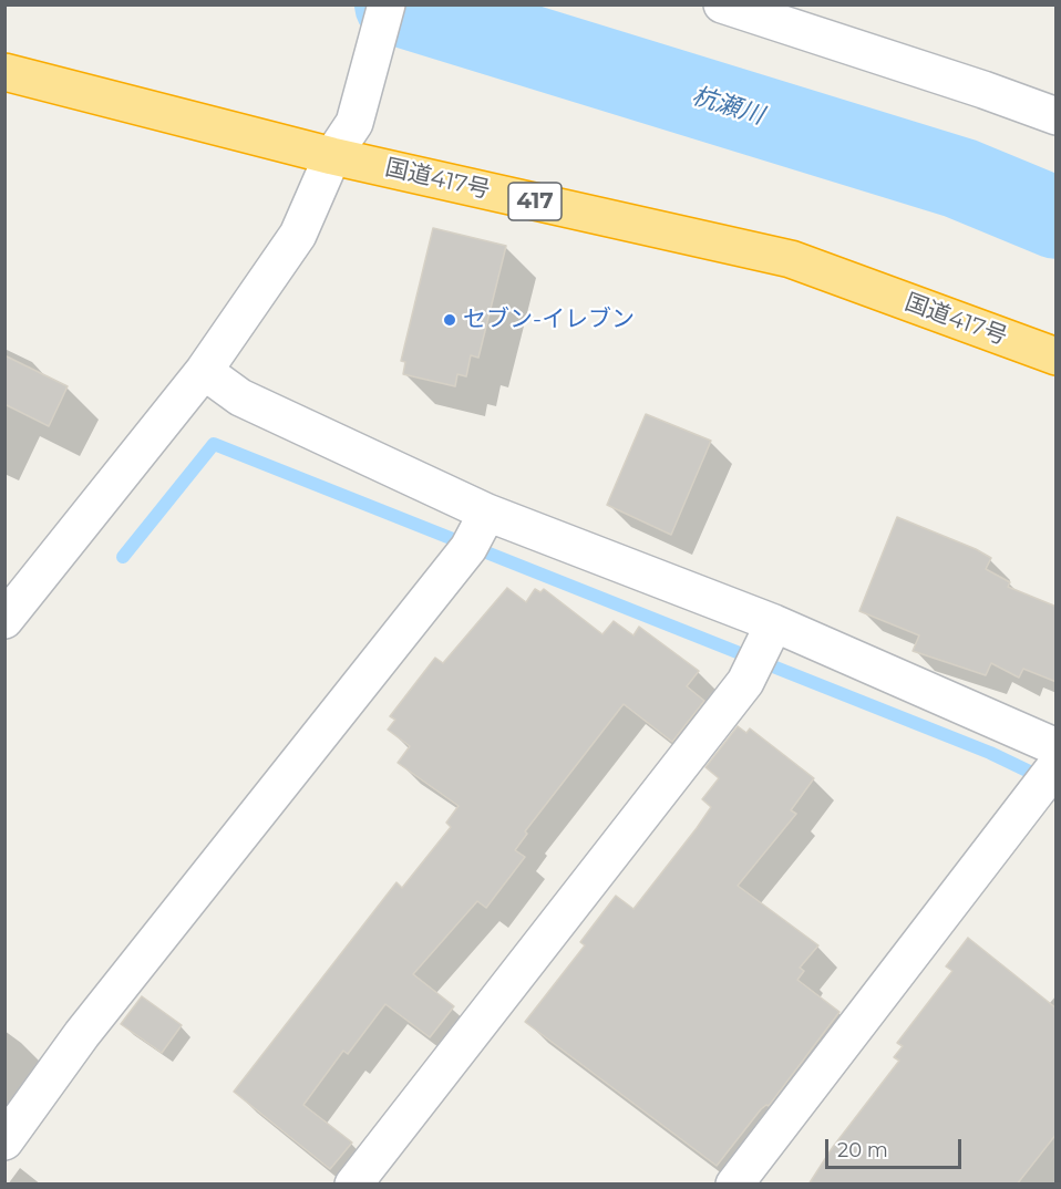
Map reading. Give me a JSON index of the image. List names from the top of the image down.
{
  "streets": {
    "highway": ["国道417号", "417"]
  },
  "water": ["杭瀬川"],
  "places": ["セブン-イレブン"],
  "scale_bar": "20 m"
}
